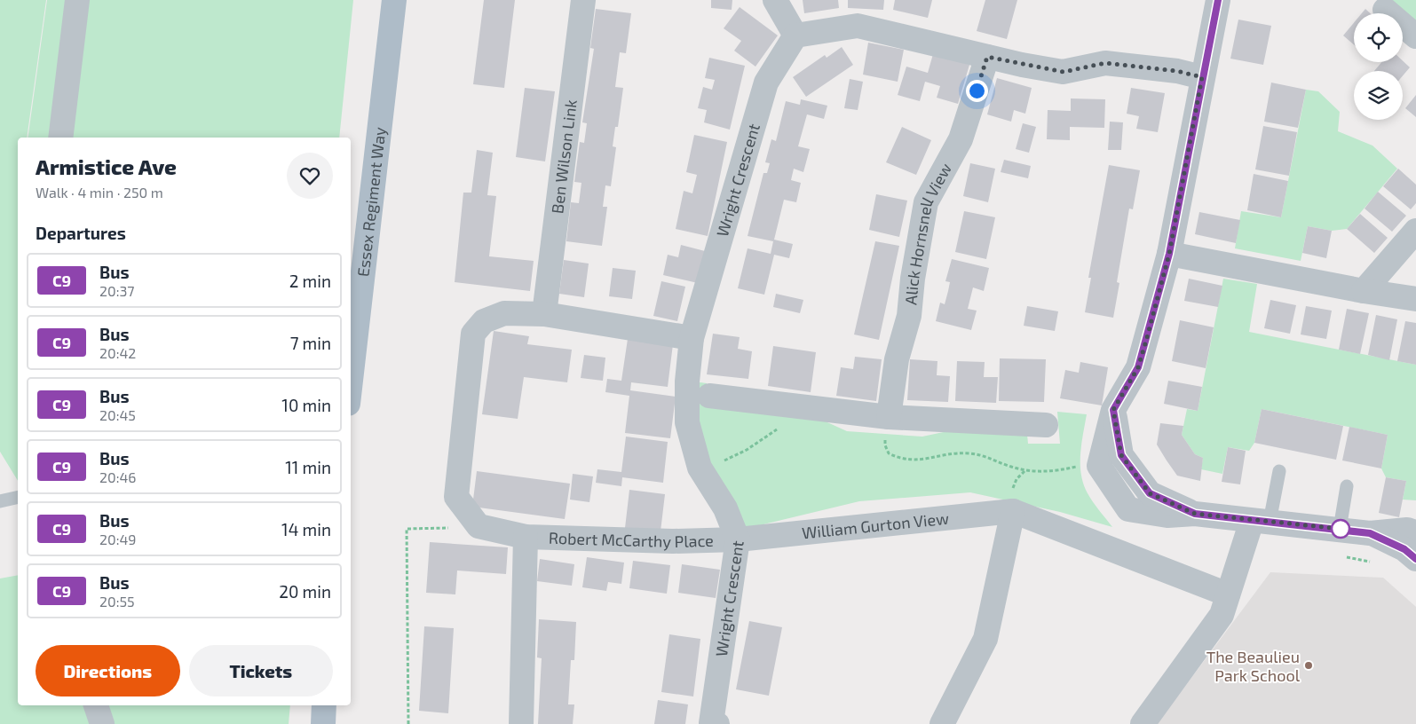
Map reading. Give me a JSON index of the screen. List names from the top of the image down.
{
  "streets": {
    "main road": ["Essex Regiment Way"],
    "street": [
      "Ben Wilson Link",
      "Wright Crescent",
      "Alick Hornsnell View",
      "William Gurton View",
      "Robert McCarthy Place"
    ]
  },
  "crossings": [
    ["Wright Crescent", "William Gurton View"],
    ["Wright Crescent", "Robert McCarthy Place"],
    ["William Gurton View", "Robert McCarthy Place"]
  ],
  "places": ["The Beaulieu Park School"],
  "lines": ["bus line C9"],
  "page": {
    "heading": [
      ["Armistice Ave", "Walk · 4 min · 250 m"],
      "Departures"
    ],
    "list": [
      {
        "mark": "C9",
        "name": "Bus",
        "note": "20:37",
        "value": "2 min"
      },
      {
        "mark": "C9",
        "name": "Bus",
        "note": "20:42",
        "value": "7 min"
      },
      {
        "mark": "C9",
        "name": "Bus",
        "note": "20:45",
        "value": "10 min"
      },
      {
        "mark": "C9",
        "name": "Bus",
        "note": "20:46",
        "value": "11 min"
      },
      {
        "mark": "C9",
        "name": "Bus",
        "note": "20:49",
        "value": "14 min"
      },
      {
        "mark": "C9",
        "name": "Bus",
        "note": "20:55",
        "value": "20 min"
      }
    ],
    "buttons": ["Directions", "Tickets"]
  }
}
